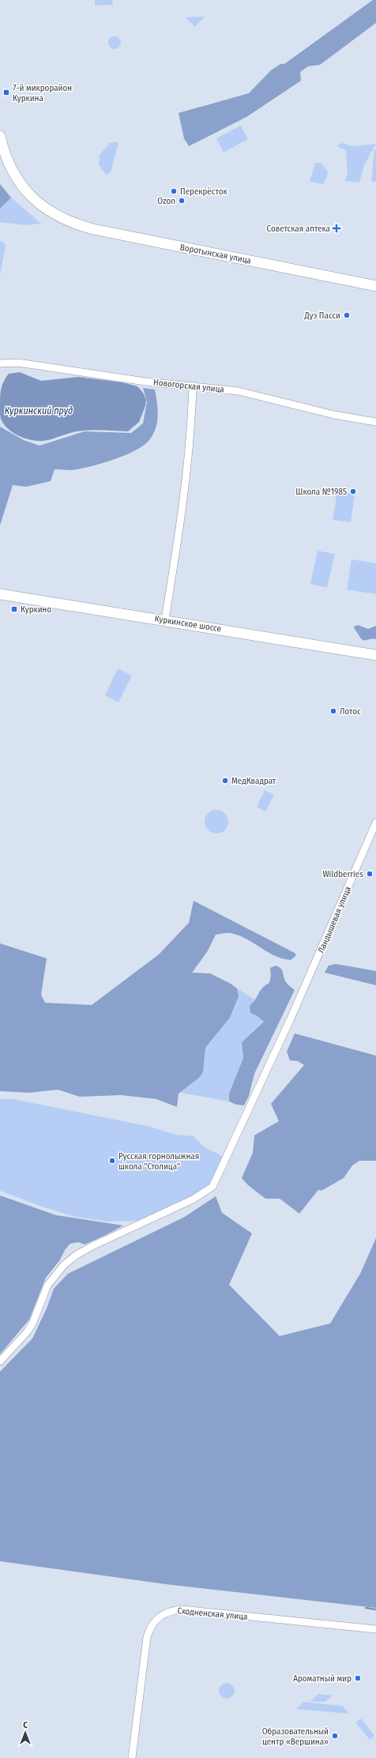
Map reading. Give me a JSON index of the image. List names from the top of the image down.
{
  "streets": {
    "street": [
      "Воротынская улица",
      "Новогорская улица",
      "Куркинское шоссе",
      "Ландышевая улица",
      "Сходненская улица"
    ]
  },
  "water": ["Куркинский пруд"],
  "places": {
    "transit": ["7-й микрорайон Куркина", "Куркино"],
    "other": [
      "Перекрёсток",
      "Ozon",
      "Дуэ Пасси",
      "Школа №1985",
      "Лотос",
      "МедКвадрат",
      "Wildberries",
      "Русская горнолыжная школа \"Столица\"",
      "Ароматный мир",
      "Образовательный центр «Вершина»"
    ],
    "health": ["Советская аптека"]
  },
  "north": "top"
}
